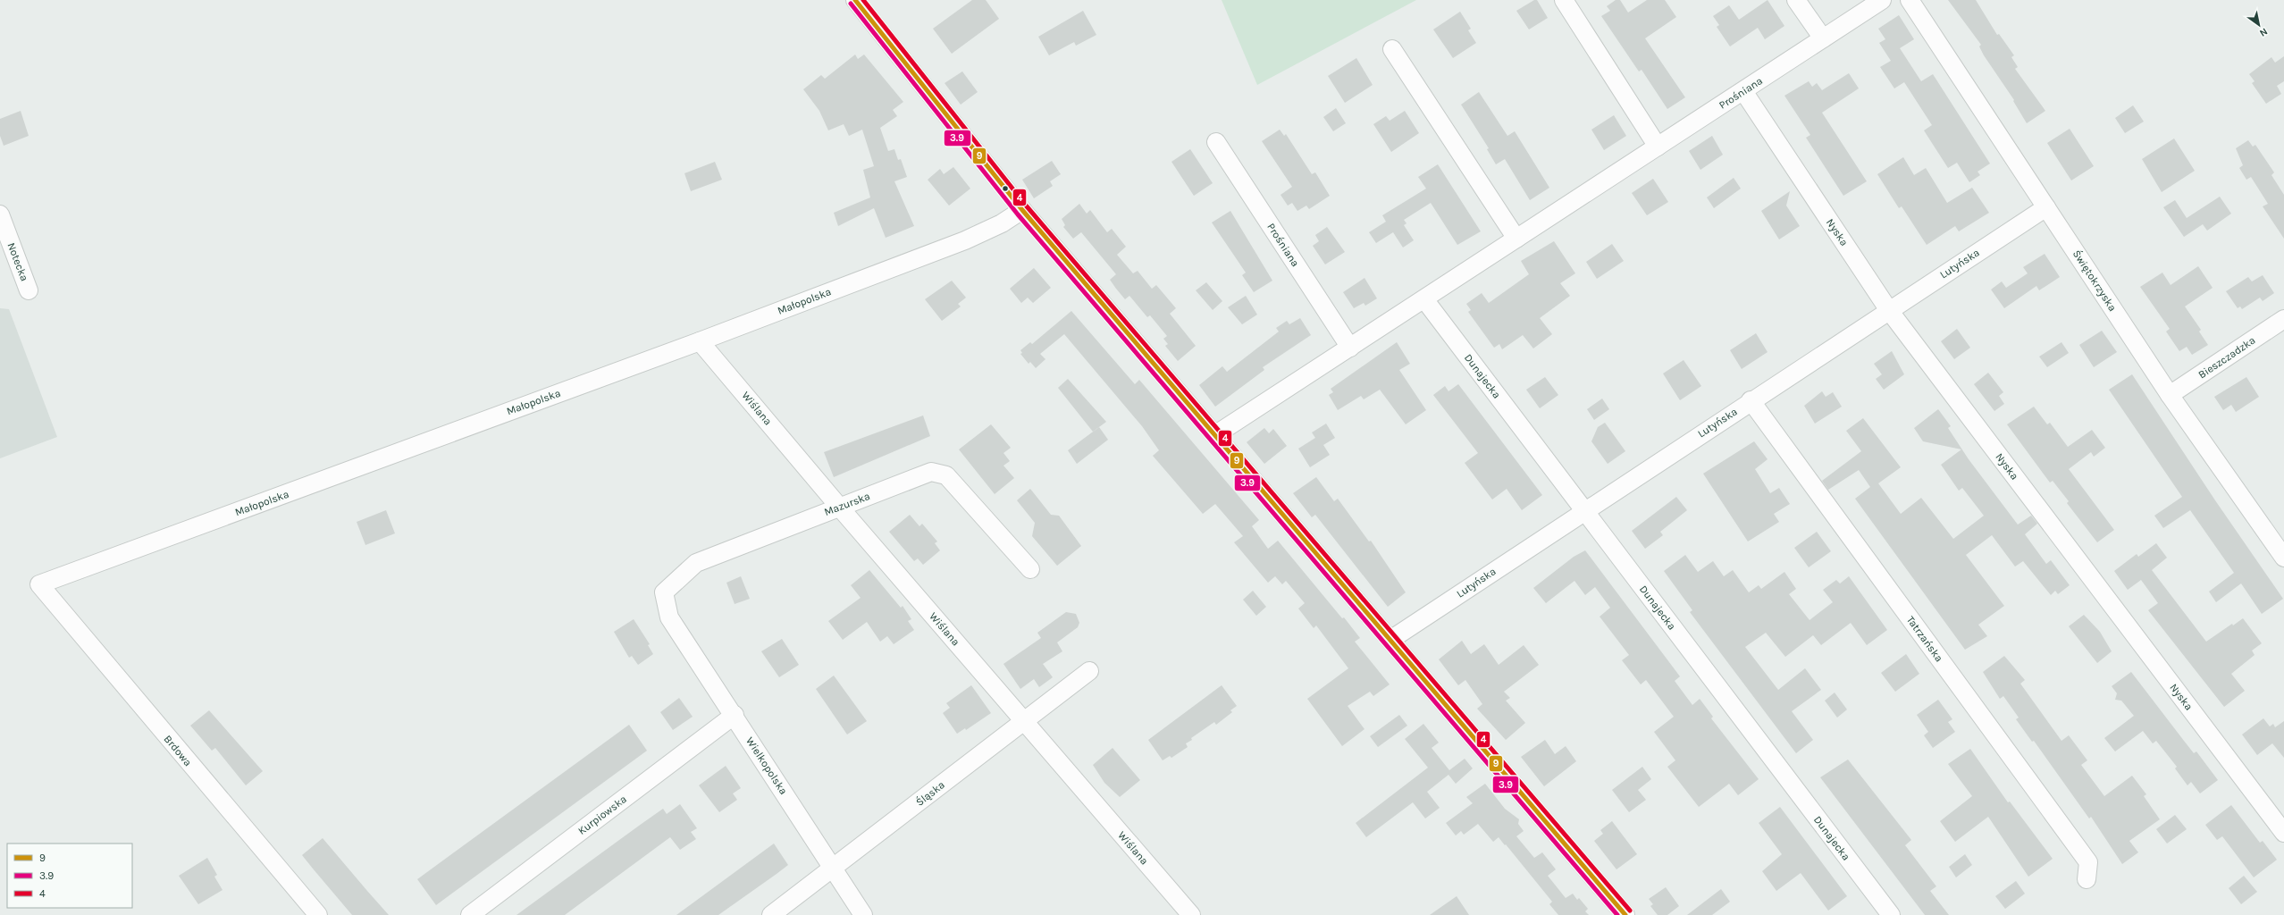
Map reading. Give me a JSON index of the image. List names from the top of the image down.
{
  "streets": {
    "street": [
      "Prośniana",
      "Nyska",
      "Notecka",
      "Lutyńska",
      "Świętokrzyska",
      "Małopolska",
      "Bieszczadzka",
      "Dunajecka",
      "Wiślana",
      "Mazurska",
      "Tatrzańska",
      "Brdowa",
      "Wielkopolska",
      "Śląska",
      "Kurpiowska"
    ]
  },
  "crossings": [
    ["Prośniana", "Nyska"],
    ["Prośniana", "Dunajecka"],
    ["Nyska", "Lutyńska"],
    ["Lutyńska", "Świętokrzyska"],
    ["Lutyńska", "Dunajecka"],
    ["Lutyńska", "Tatrzańska"],
    ["Świętokrzyska", "Bieszczadzka"],
    ["Małopolska", "Wiślana"],
    ["Małopolska", "Brdowa"],
    ["Wiślana", "Mazurska"],
    ["Wiślana", "Śląska"],
    ["Mazurska", "Wielkopolska"],
    ["Wielkopolska", "Śląska"],
    ["Wielkopolska", "Kurpiowska"]
  ],
  "lines": ["transit line 9", "transit line 4", "transit line 3.9"],
  "legend": ["9", "3.9", "4"],
  "north": "bottom right"
}
